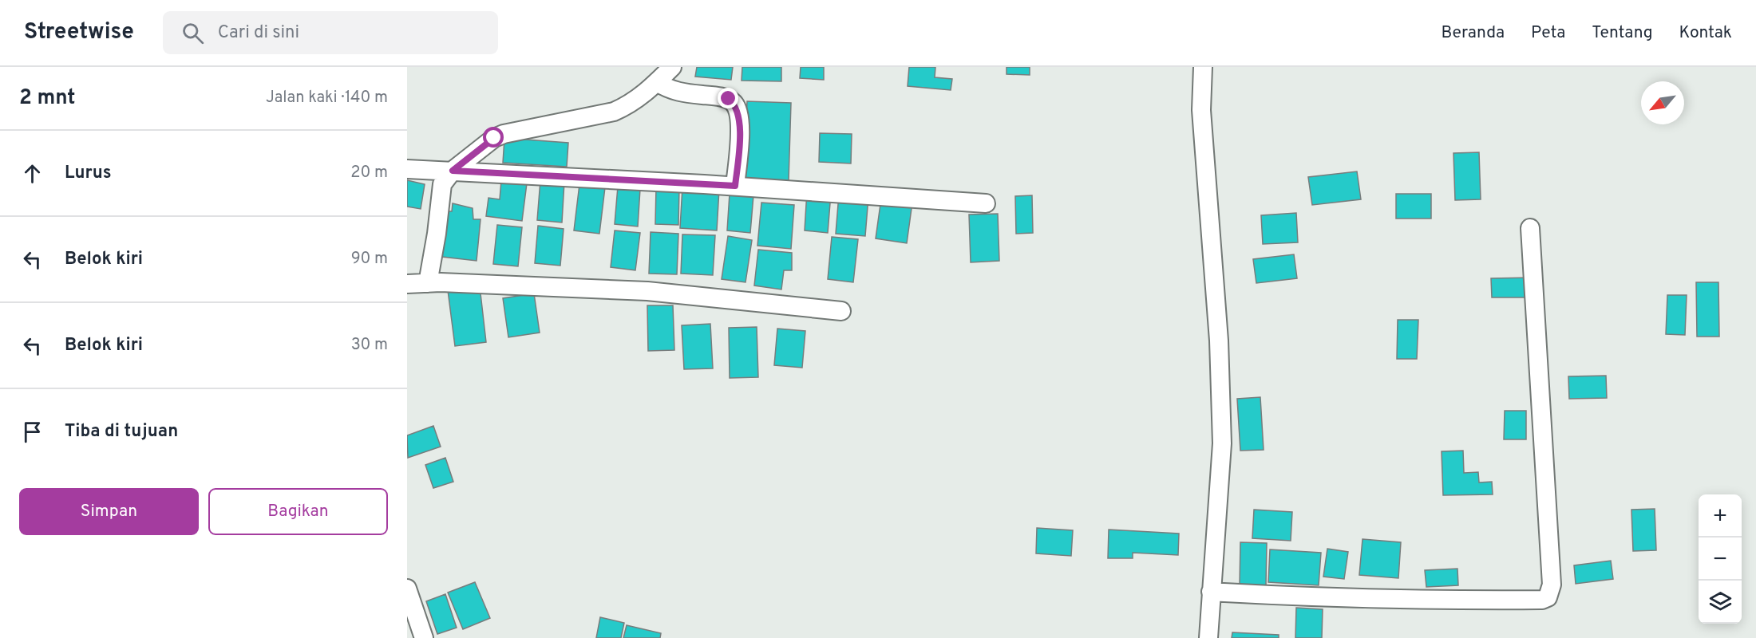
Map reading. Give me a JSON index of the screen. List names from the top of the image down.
{
  "north": "bottom left",
  "page": {
    "header": "Streetwise",
    "search": "Cari di sini",
    "nav": [
      "Beranda",
      "Peta",
      "Tentang",
      "Kontak"
    ],
    "heading": ["2 mnt", "Jalan kaki · 140 m"],
    "list": [
      ["Lurus", "20 m"],
      ["Belok kiri", "90 m"],
      ["Belok kiri", "30 m"],
      "Tiba di tujuan"
    ],
    "buttons": ["Simpan", "Bagikan"],
    "map_buttons": ["+", "−"]
  }
}
